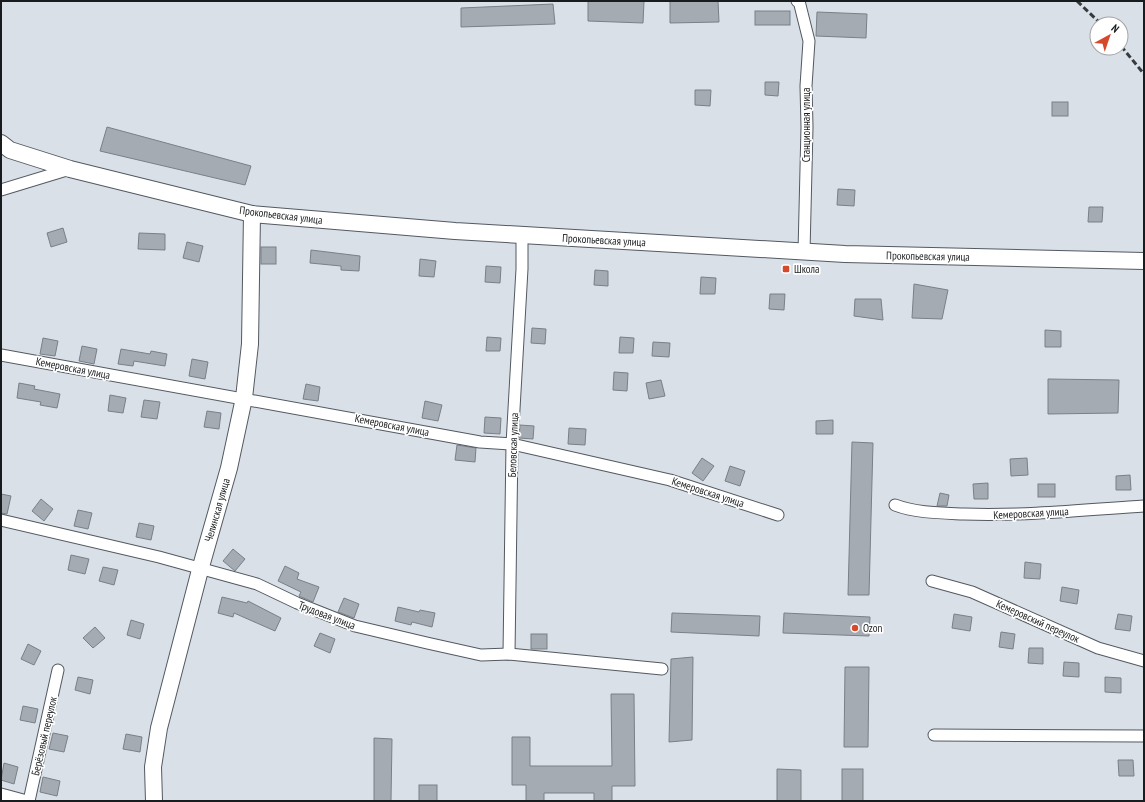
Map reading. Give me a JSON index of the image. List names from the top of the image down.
{
  "streets": {
    "main road": ["Прокопьевская улица", "Челинская улица"],
    "street": [
      "Станционная улица",
      "Кемеровская улица",
      "Беловская улица",
      "Трудовая улица",
      "Кемеровский переулок",
      "Берёзовый переулок"
    ]
  },
  "crossings": [
    ["Станционная улица", "Прокопьевская улица"],
    ["Прокопьевская улица", "Беловская улица"],
    ["Прокопьевская улица", "Челинская улица"],
    ["Кемеровская улица", "Беловская улица"],
    ["Кемеровская улица", "Челинская улица"],
    ["Беловская улица", "Трудовая улица"],
    ["Челинская улица", "Трудовая улица"]
  ],
  "places": {
    "transit": ["Школа"],
    "other": ["Ozon"]
  },
  "north": "top right"
}
